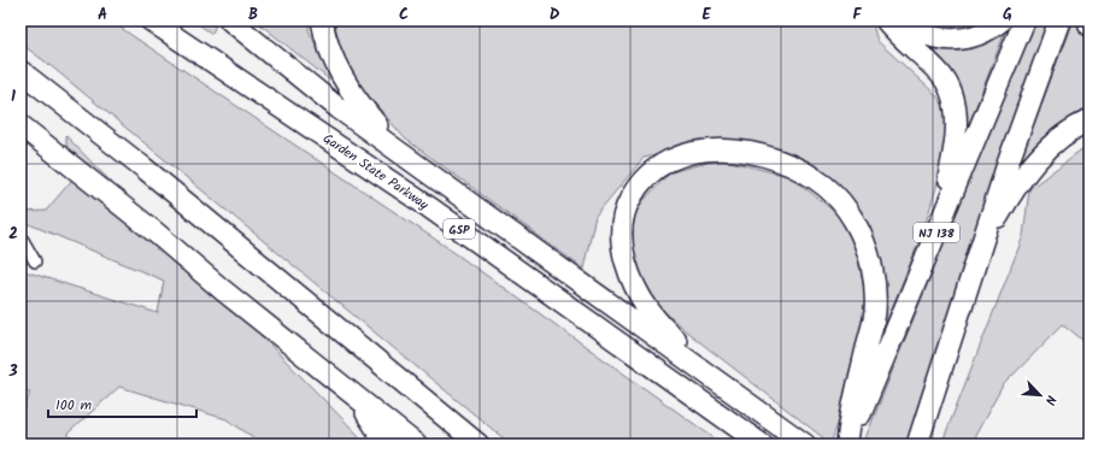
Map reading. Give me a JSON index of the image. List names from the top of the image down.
{
  "streets": {
    "highway": ["Garden State Parkway", "GSP", "NJ 138"]
  },
  "scale_bar": "100 m",
  "north": "bottom right",
  "grid": {
    "columns": [
      "A",
      "B",
      "C",
      "D",
      "E",
      "F",
      "G"
    ],
    "rows": ["1", "2", "3"]
  }
}
